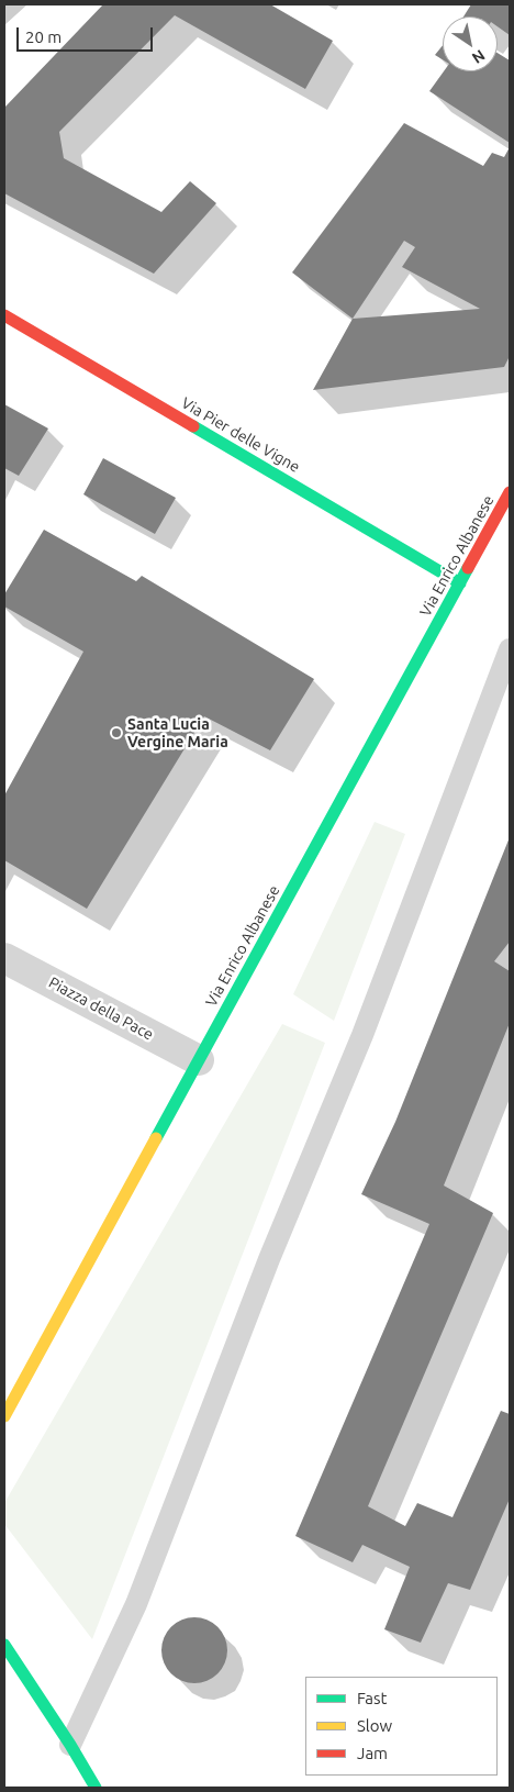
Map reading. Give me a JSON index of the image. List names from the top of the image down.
{
  "streets": {
    "street": ["Via Pier delle Vigne", "Via Enrico Albanese", "Piazza della Pace"]
  },
  "crossings": [
    ["Via Pier delle Vigne", "Via Enrico Albanese"],
    ["Via Enrico Albanese", "Piazza della Pace"]
  ],
  "places": ["Santa Lucia Vergine Maria"],
  "legend": ["Fast", "Slow", "Jam"],
  "scale_bar": "20 m",
  "north": "bottom right"
}
